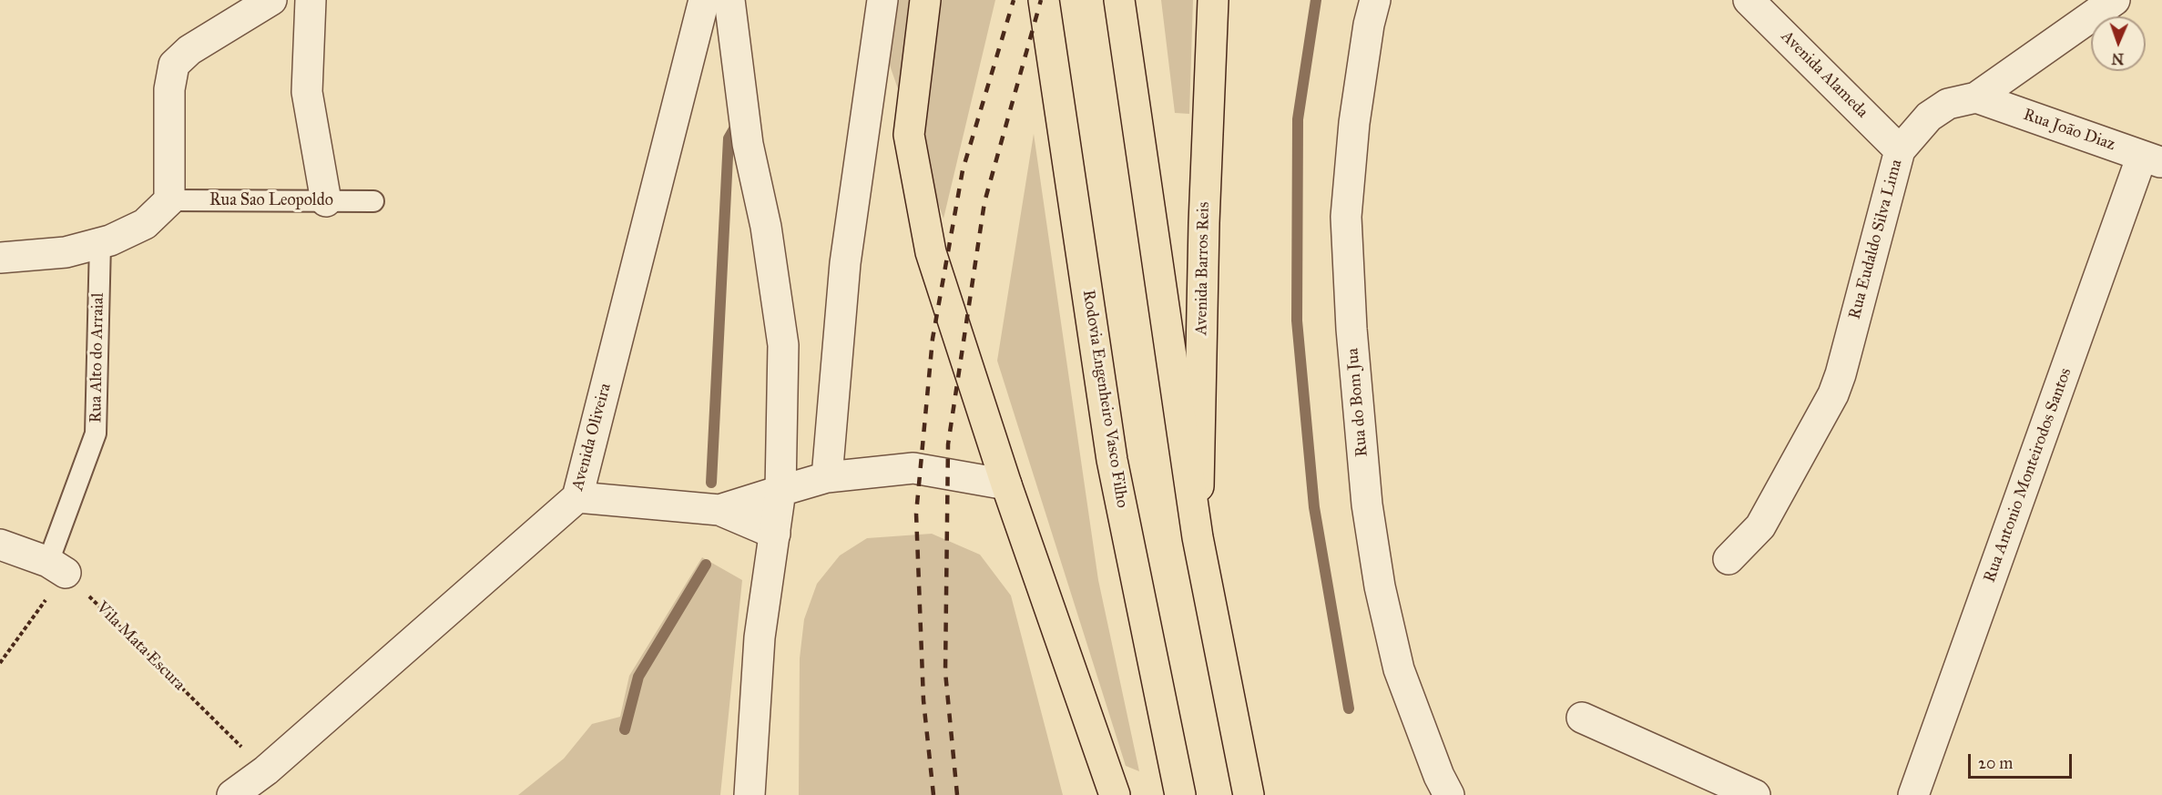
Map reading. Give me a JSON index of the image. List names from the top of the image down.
{
  "streets": {
    "main road": ["Avenida Barros Reis", "Rodovia Engenheiro Vasco Filho"],
    "street": [
      "Avenida Alameda",
      "Rua João Diaz",
      "Rua Eudaldo Silva Lima",
      "Rua do Bom Jua",
      "Avenida Oliveira",
      "Rua Antonio Monteirodos Santos"
    ],
    "lane": ["Rua Sao Leopoldo", "Rua Alto do Arraial"],
    "path": ["Vila Mata Escura"]
  },
  "crossings": [
    ["Avenida Alameda", "Rua Eudaldo Silva Lima"],
    ["Rua João Diaz", "Rua Eudaldo Silva Lima"],
    ["Rua João Diaz", "Rua Antonio Monteirodos Santos"],
    ["Rua Alto do Arraial", "Vila Mata Escura"],
    ["Avenida Oliveira", "Vila Mata Escura"]
  ],
  "scale_bar": "20 m",
  "north": "bottom"
}
